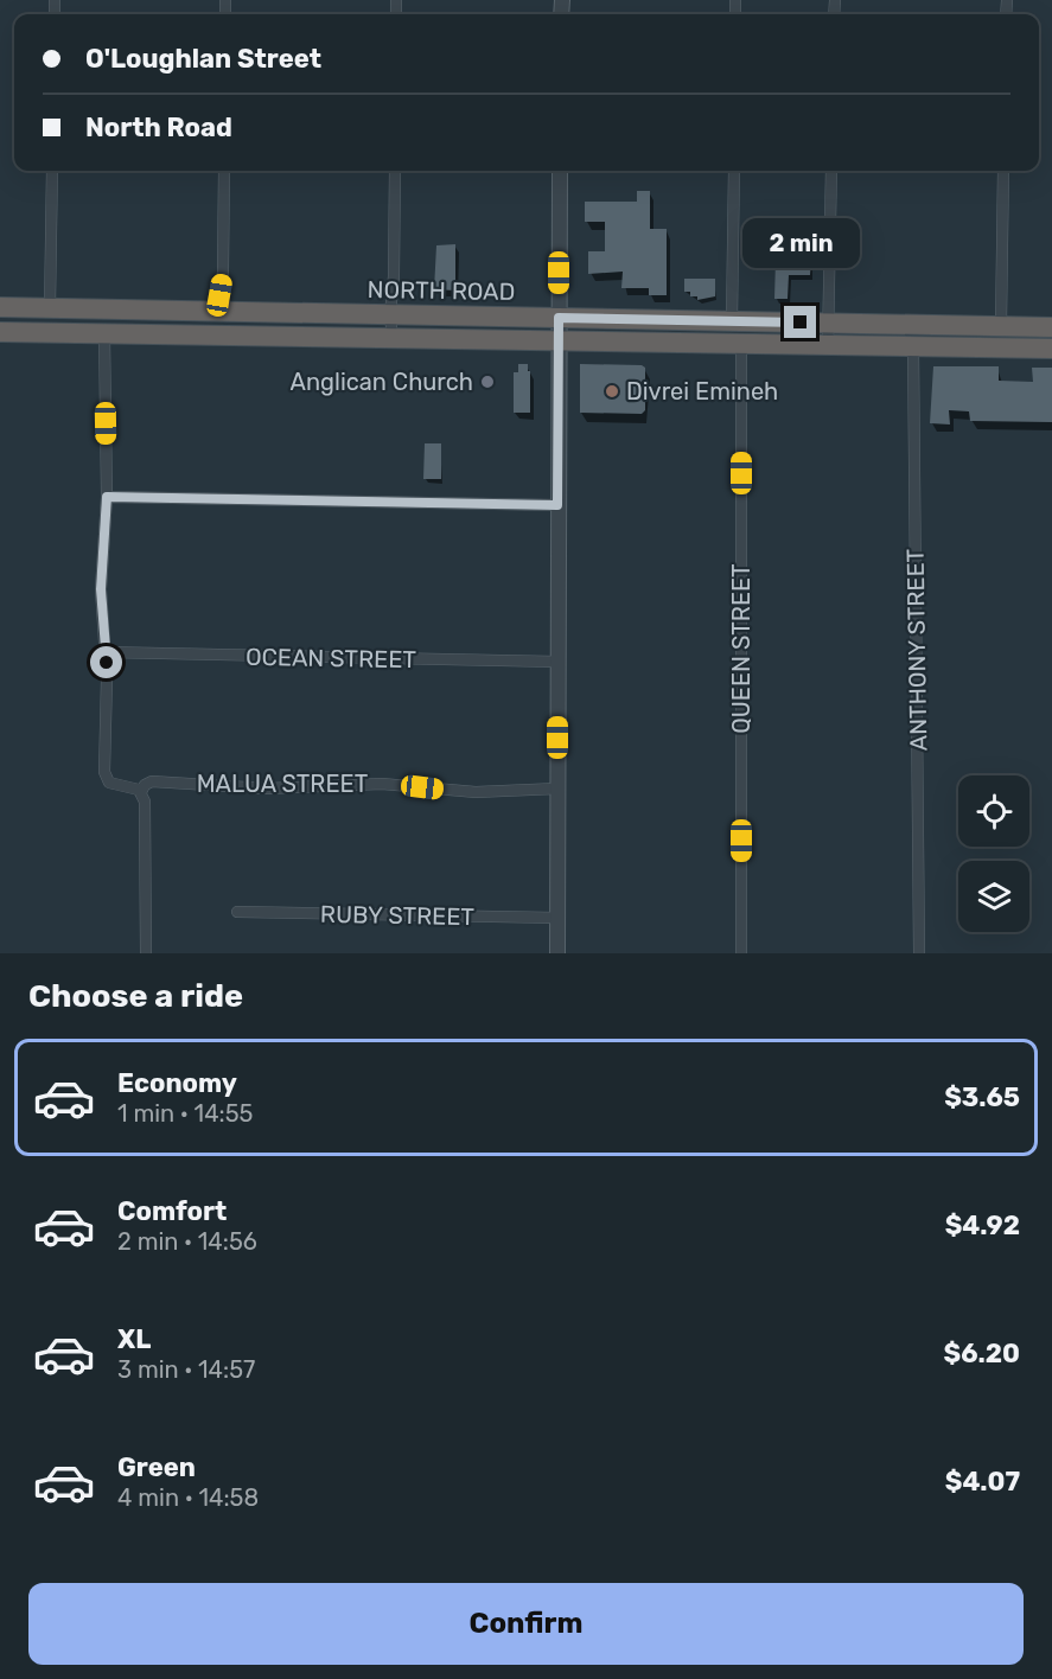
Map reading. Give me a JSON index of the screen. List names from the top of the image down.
{
  "streets": {
    "highway": ["NORTH ROAD"],
    "street": [
      "QUEEN STREET",
      "ANTHONY STREET",
      "OCEAN STREET",
      "MALUA STREET",
      "RUBY STREET"
    ]
  },
  "places": ["Anglican Church", "Divrei Emineh"],
  "page": {
    "banner": ["O'Loughlan Street", "North Road"],
    "bubble": "2 min",
    "heading": "Choose a ride",
    "list": [
      {
        "name": "Economy",
        "note": "1 min · 14:55",
        "value": "$3.65"
      },
      {
        "name": "Comfort",
        "note": "2 min · 14:56",
        "value": "$4.92"
      },
      {
        "name": "XL",
        "note": "3 min · 14:57",
        "value": "$6.20"
      },
      {
        "name": "Green",
        "note": "4 min · 14:58",
        "value": "$4.07"
      }
    ],
    "buttons": "Confirm"
  }
}
